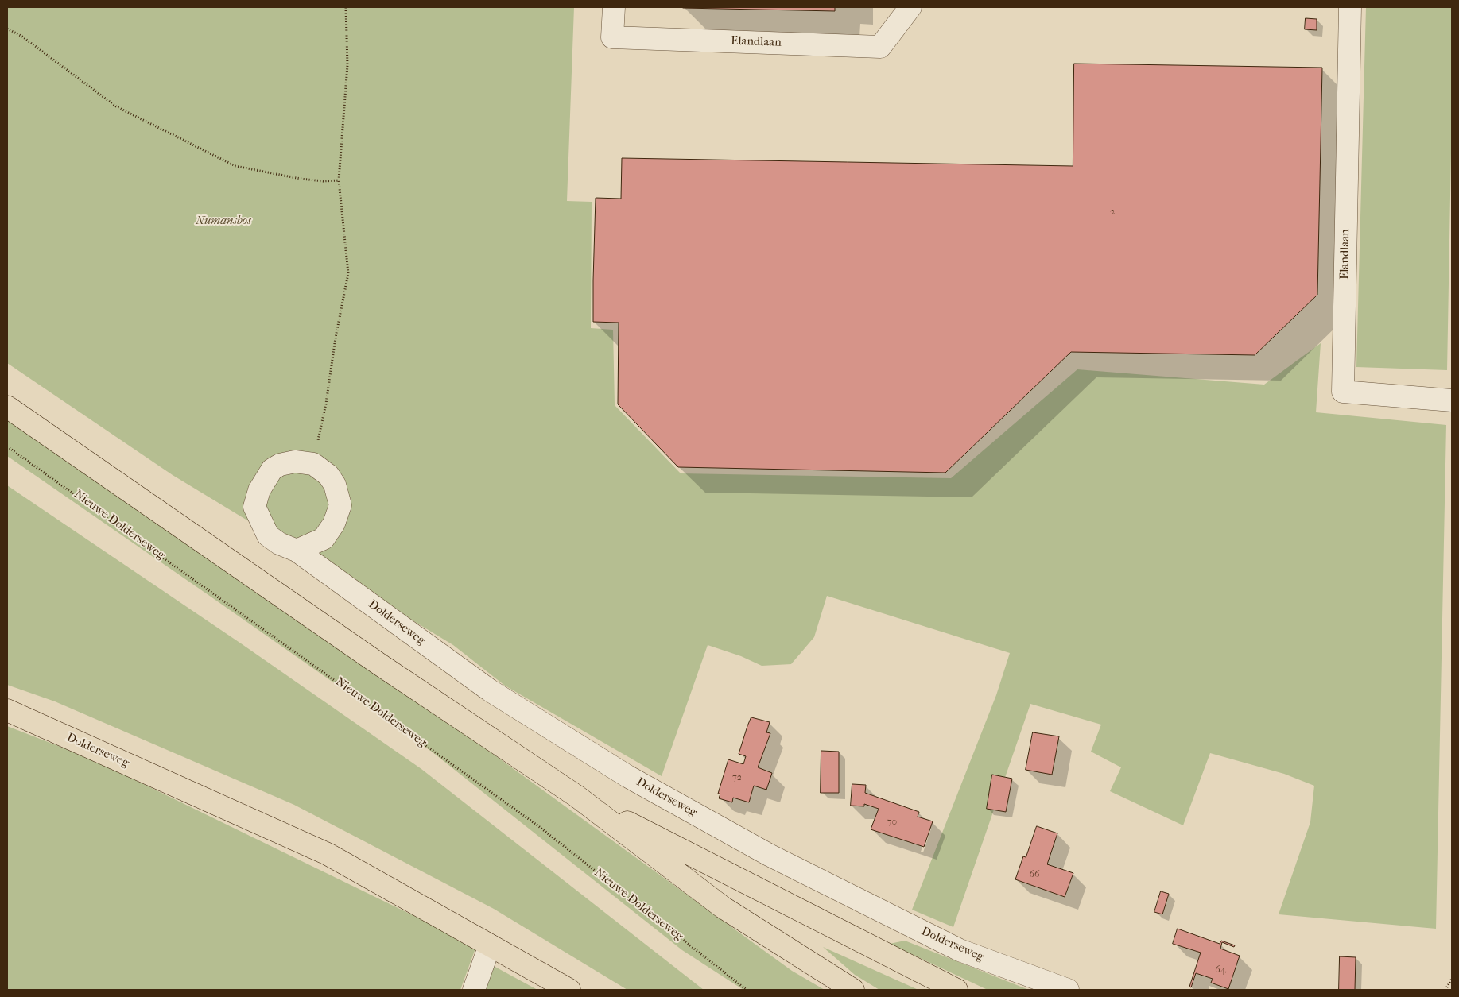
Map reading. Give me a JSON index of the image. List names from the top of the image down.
{
  "streets": {
    "main road": ["Dolderseweg"],
    "street": ["Elandlaan"],
    "path": ["Nieuwe Dolderseweg"]
  },
  "parks": ["Numansbos"],
  "house_numbers": [
    "2",
    "72",
    "70",
    "66",
    "64"
  ]
}
